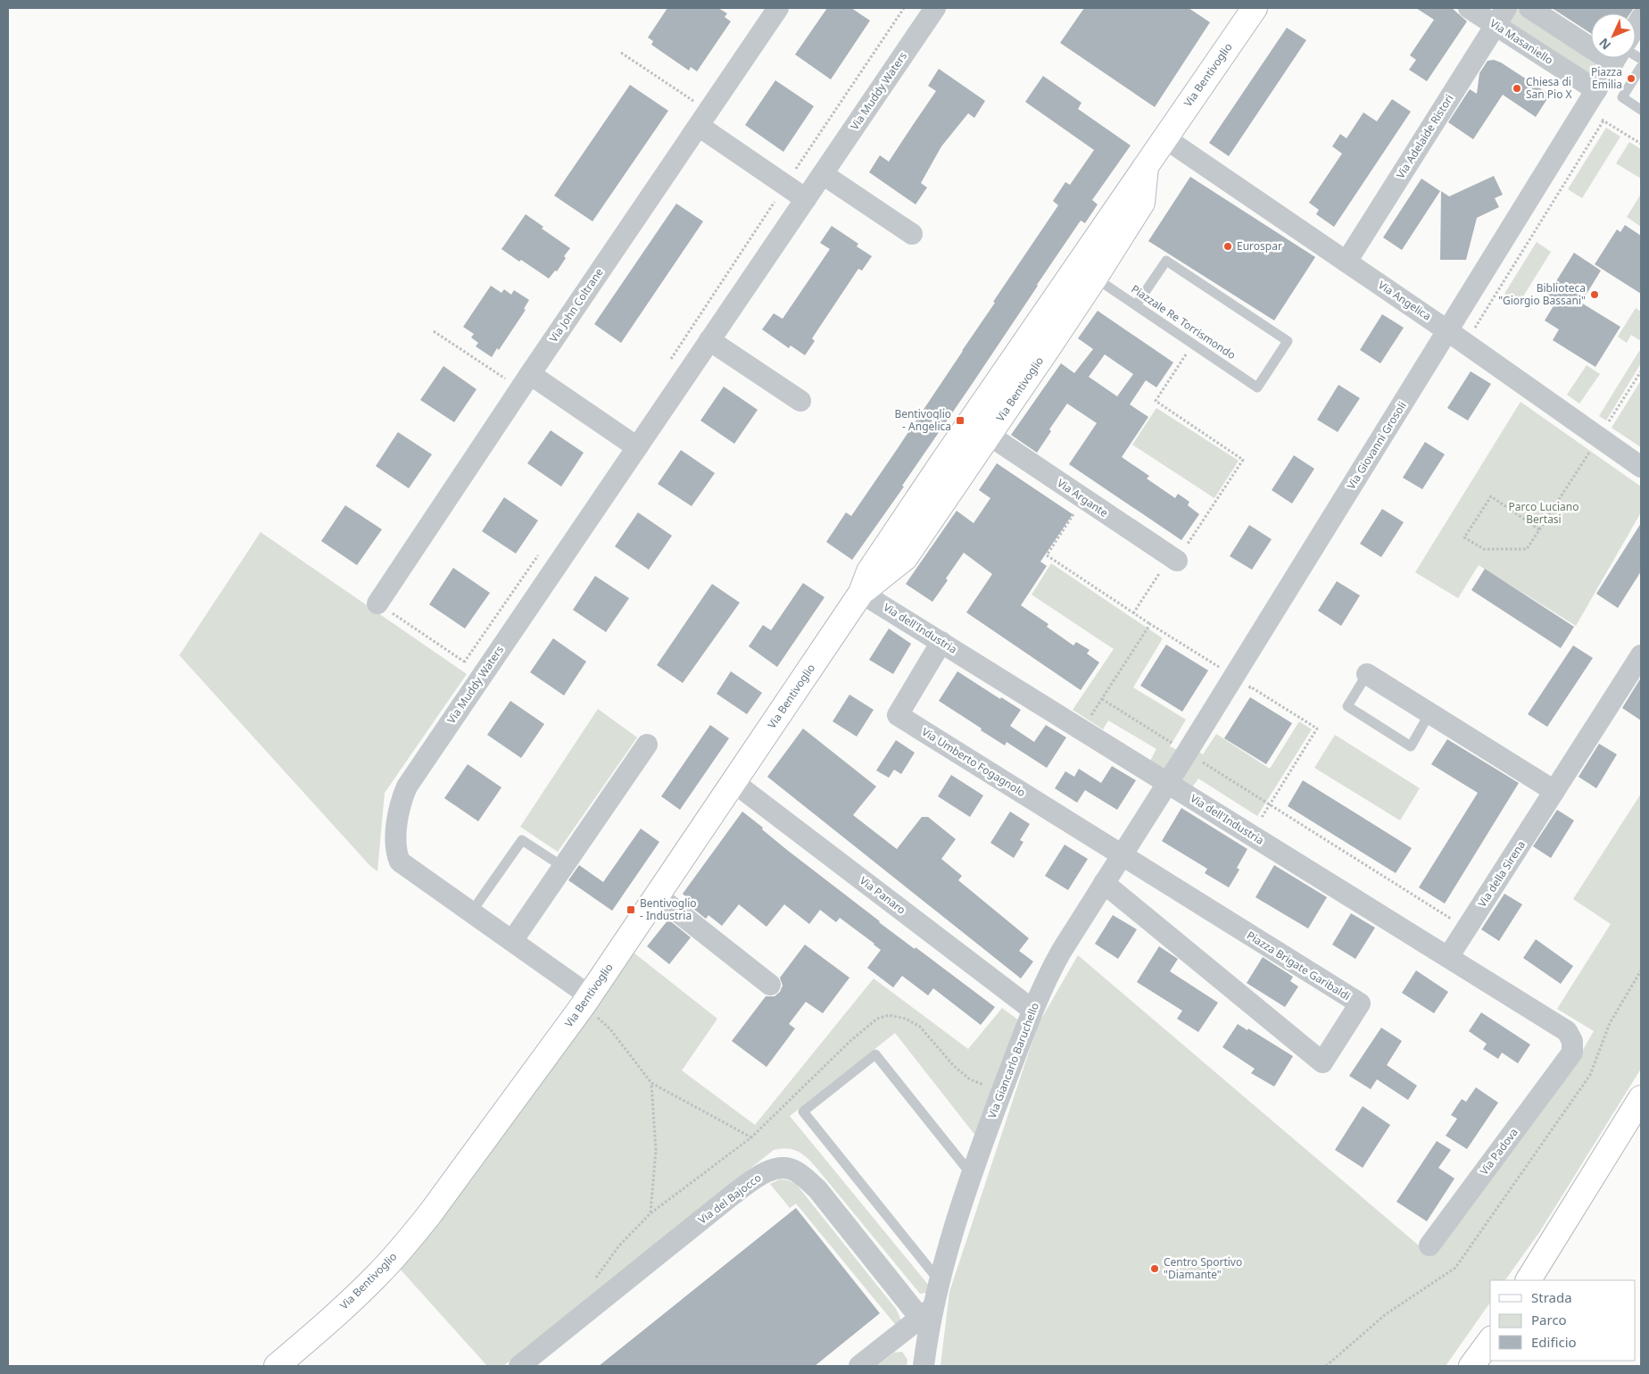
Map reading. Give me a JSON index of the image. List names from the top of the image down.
{
  "streets": {
    "street": [
      "Via Masaniello",
      "Via Bentivoglio",
      "Via Muddy Waters",
      "Via Adelaide Ristori",
      "Via Angelica",
      "Via John Coltrane",
      "Via Giovanni Grosoli",
      "Via Argante",
      "Via dell'Industria",
      "Via Umberto Fogagnolo",
      "Via della Sirena",
      "Via Panaro",
      "Piazza Brigate Garibaldi",
      "Via Giancarlo Baruchello",
      "Via Padova",
      "Via del Bajocco"
    ],
    "lane": ["Piazzale Re Torrismondo"]
  },
  "crossings": [
    ["Via Masaniello", "Via Adelaide Ristori"],
    ["Via Bentivoglio", "Via Muddy Waters"],
    ["Via Bentivoglio", "Via Angelica"],
    ["Via Bentivoglio", "Piazzale Re Torrismondo"],
    ["Via Bentivoglio", "Via Argante"],
    ["Via Bentivoglio", "Via dell'Industria"],
    ["Via Bentivoglio", "Via Panaro"],
    ["Via Adelaide Ristori", "Via Angelica"],
    ["Via Angelica", "Via Giovanni Grosoli"],
    ["Via Giovanni Grosoli", "Via dell'Industria"],
    ["Via Giovanni Grosoli", "Via Giancarlo Baruchello"],
    ["Via dell'Industria", "Via Umberto Fogagnolo"],
    ["Via dell'Industria", "Via della Sirena"],
    ["Via dell'Industria", "Via Giancarlo Baruchello"],
    ["Via dell'Industria", "Via Padova"],
    ["Via Umberto Fogagnolo", "Piazza Brigate Garibaldi"],
    ["Via Umberto Fogagnolo", "Via Giancarlo Baruchello"],
    ["Via Panaro", "Via Giancarlo Baruchello"],
    ["Piazza Brigate Garibaldi", "Via Giancarlo Baruchello"],
    ["Via Giancarlo Baruchello", "Via del Bajocco"]
  ],
  "parks": ["Parco Luciano Bertasi"],
  "places": {
    "other": [
      "Piazza Emilia",
      "Chiesa di San Pio X",
      "Eurospar",
      "Biblioteca \"Giorgio Bassani\"",
      "Centro Sportivo \"Diamante\""
    ],
    "transit": ["Bentivoglio - Angelica", "Bentivoglio - Industria"]
  },
  "legend": ["Strada", "Parco", "Edificio"],
  "north": "bottom left"
}
